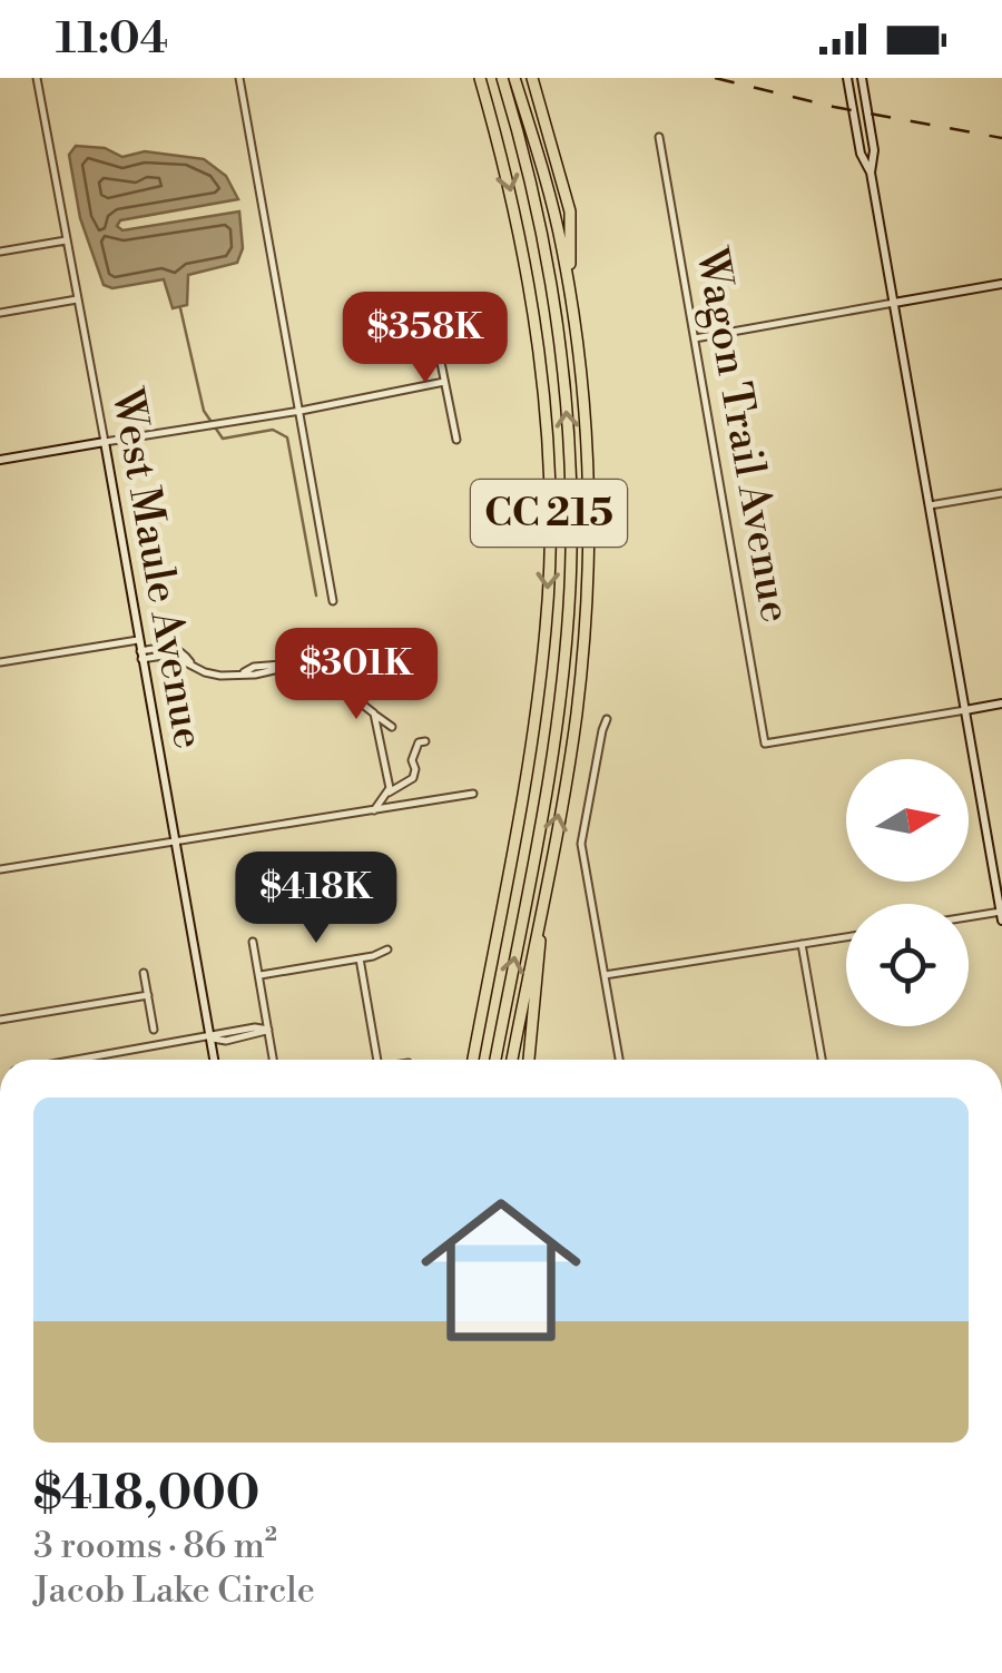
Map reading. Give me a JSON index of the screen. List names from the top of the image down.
{
  "streets": {
    "highway": ["CC 215"],
    "main road": ["West Maule Avenue"],
    "street": ["Wagon Trail Avenue"]
  },
  "north": "right",
  "page": {
    "status": "11:04",
    "price": ["$358K", "$301K", "$418K"],
    "list": [
      {
        "name": "$418,000",
        "note": "3 rooms · 86 m² · Jacob Lake Circle"
      }
    ]
  }
}
